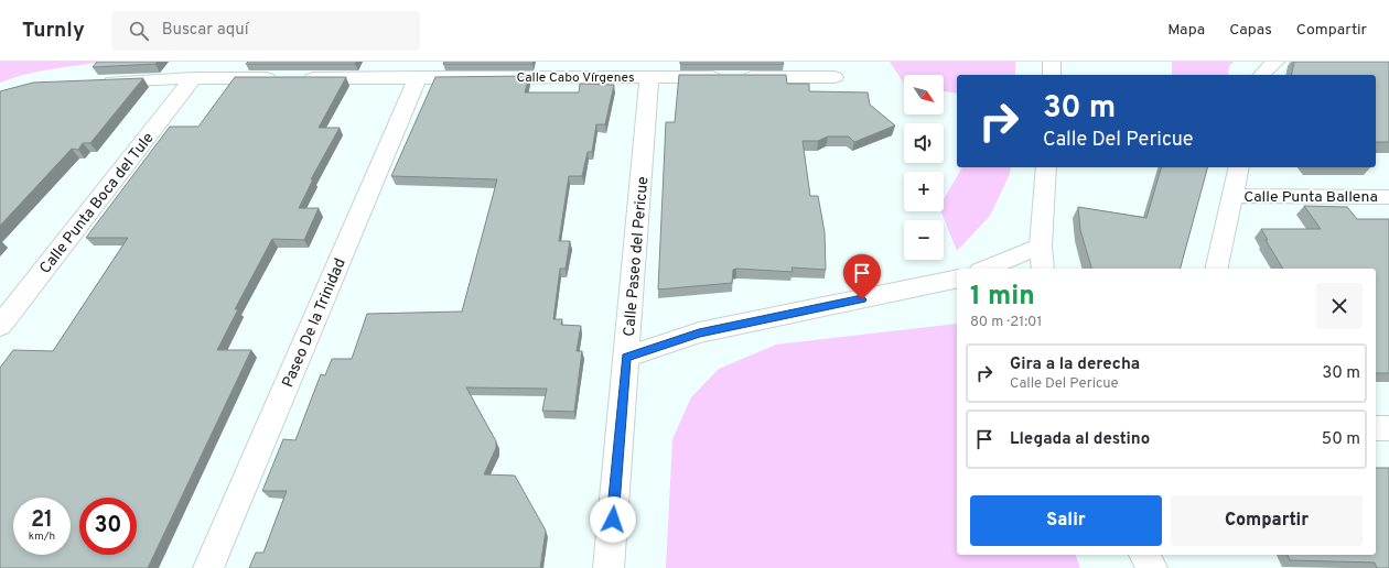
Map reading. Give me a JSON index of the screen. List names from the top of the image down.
{
  "streets": {
    "street": [
      "Calle Cabo Vírgenes",
      "Calle Punta Ballena",
      "Calle Punta Boca del Tule",
      "Calle Paseo del Pericue",
      "Paseo De la Trinidad"
    ]
  },
  "crossings": [
    ["Calle Cabo Vírgenes", "Calle Punta Boca del Tule"],
    ["Calle Cabo Vírgenes", "Calle Paseo del Pericue"],
    ["Calle Cabo Vírgenes", "Paseo De la Trinidad"]
  ],
  "north": "bottom right",
  "page": {
    "header": "Turnly",
    "search": "Buscar aquí",
    "nav": ["Mapa", "Capas", "Compartir"],
    "map_buttons": ["+", "−"],
    "turn": ["30 m", "Calle Del Pericue"],
    "heading": ["1 min", "80 m · 21:01"],
    "list": [
      {
        "name": "Gira a la derecha",
        "note": "Calle Del Pericue",
        "value": "30 m"
      },
      {
        "name": "Llegada al destino",
        "value": "50 m"
      }
    ],
    "buttons": ["Salir", "Compartir"],
    "speed": "21 km/h",
    "limit": "30"
  }
}
